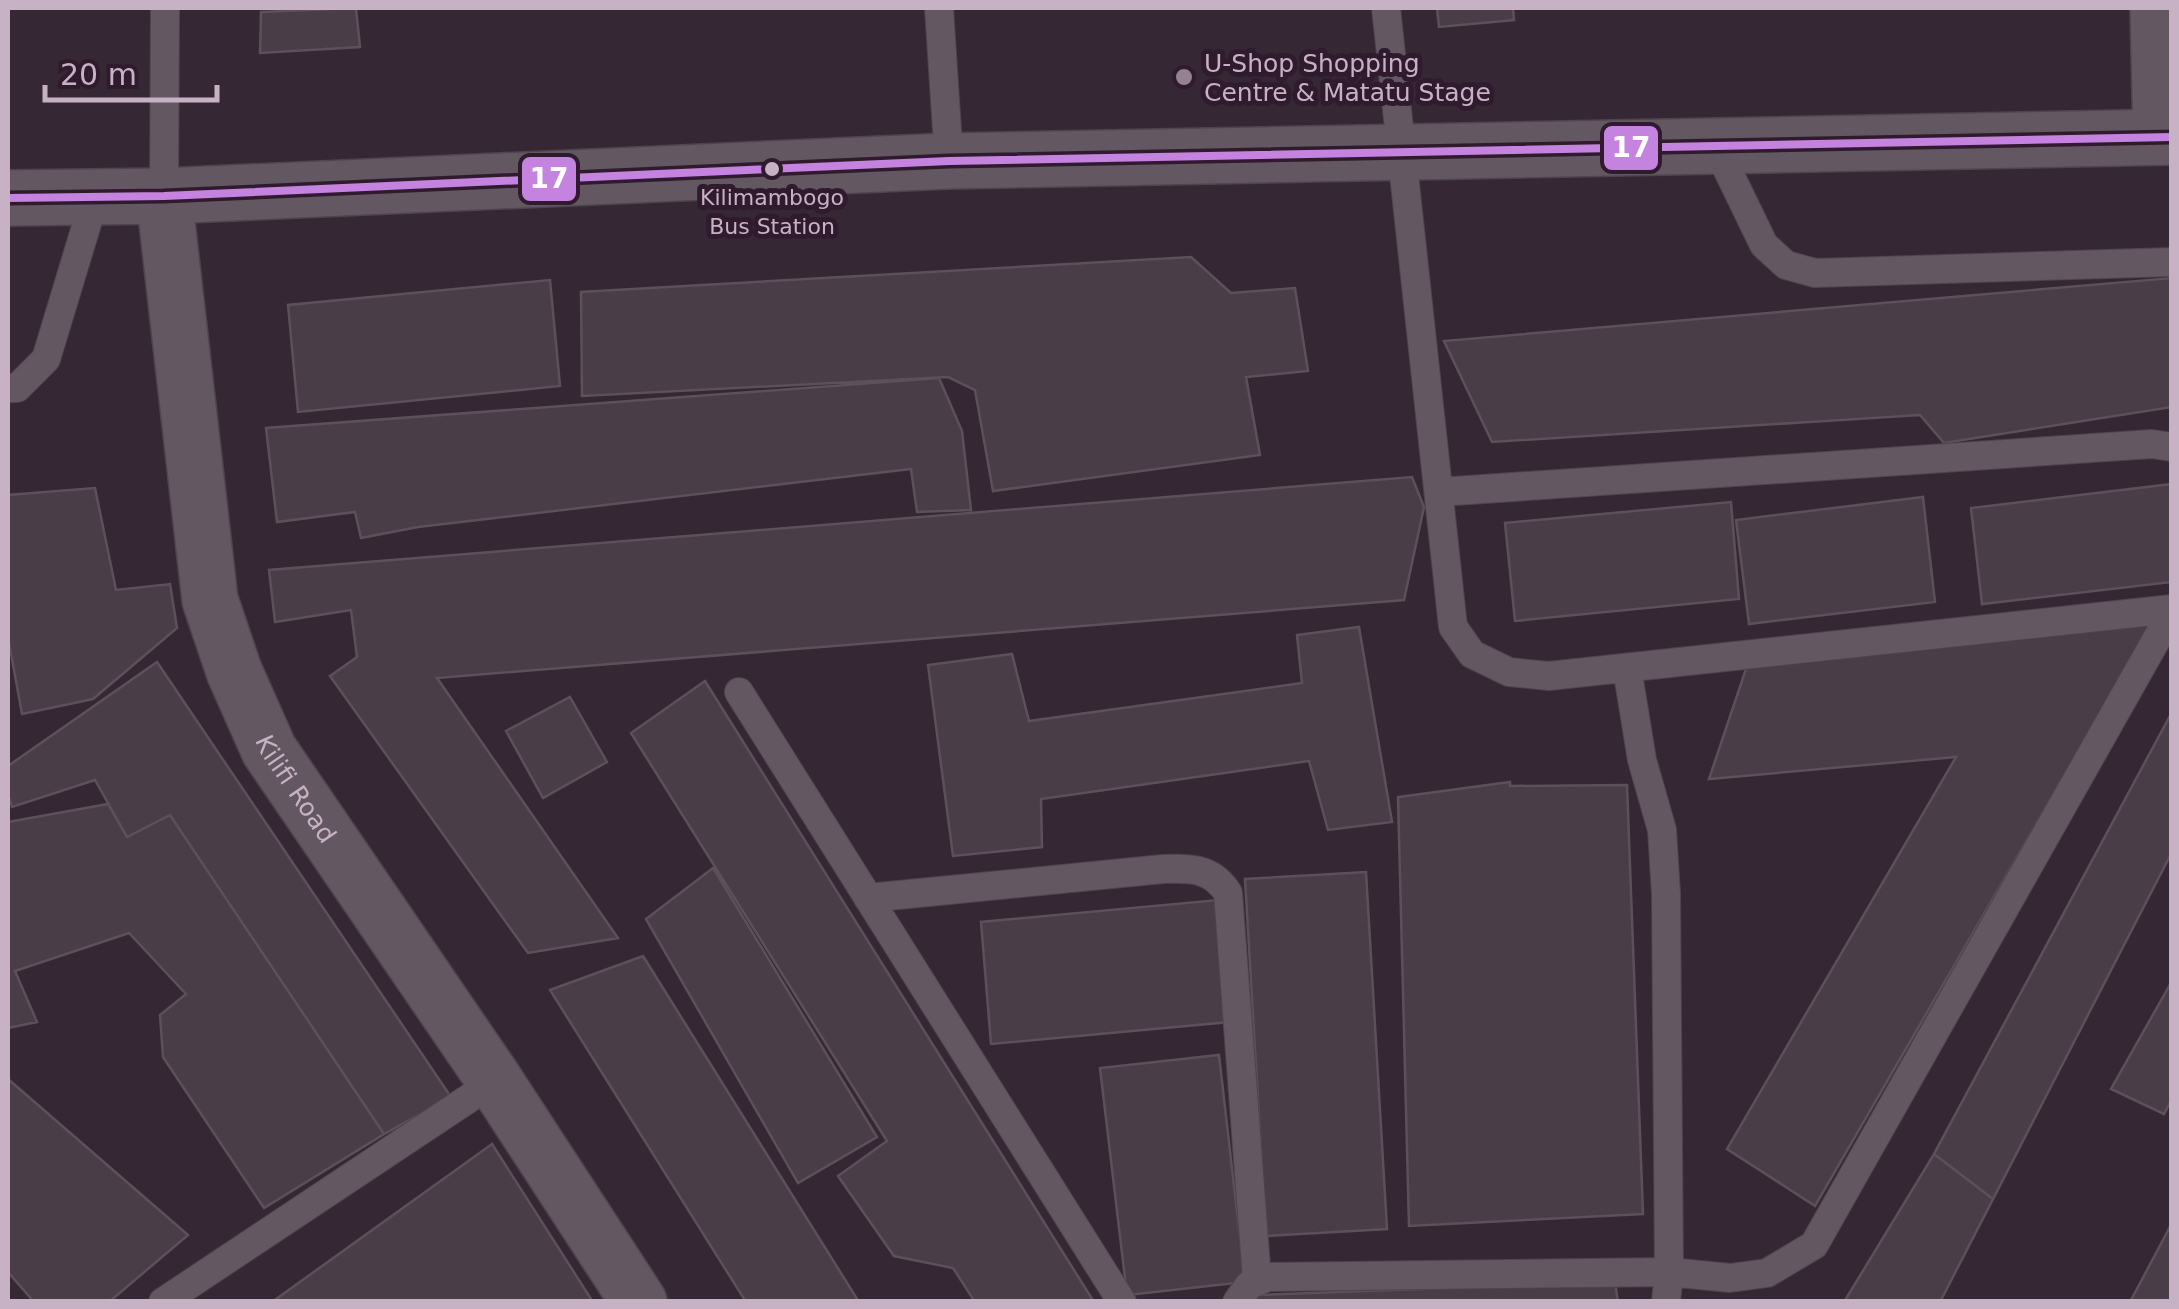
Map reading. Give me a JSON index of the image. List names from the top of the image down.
{
  "streets": {
    "street": ["Kilifi Road"]
  },
  "places": ["U-Shop Shopping Centre & Matatu Stage", "Kilimambogo Bus Station"],
  "lines": ["transit line 17"],
  "scale_bar": "20 m"
}
